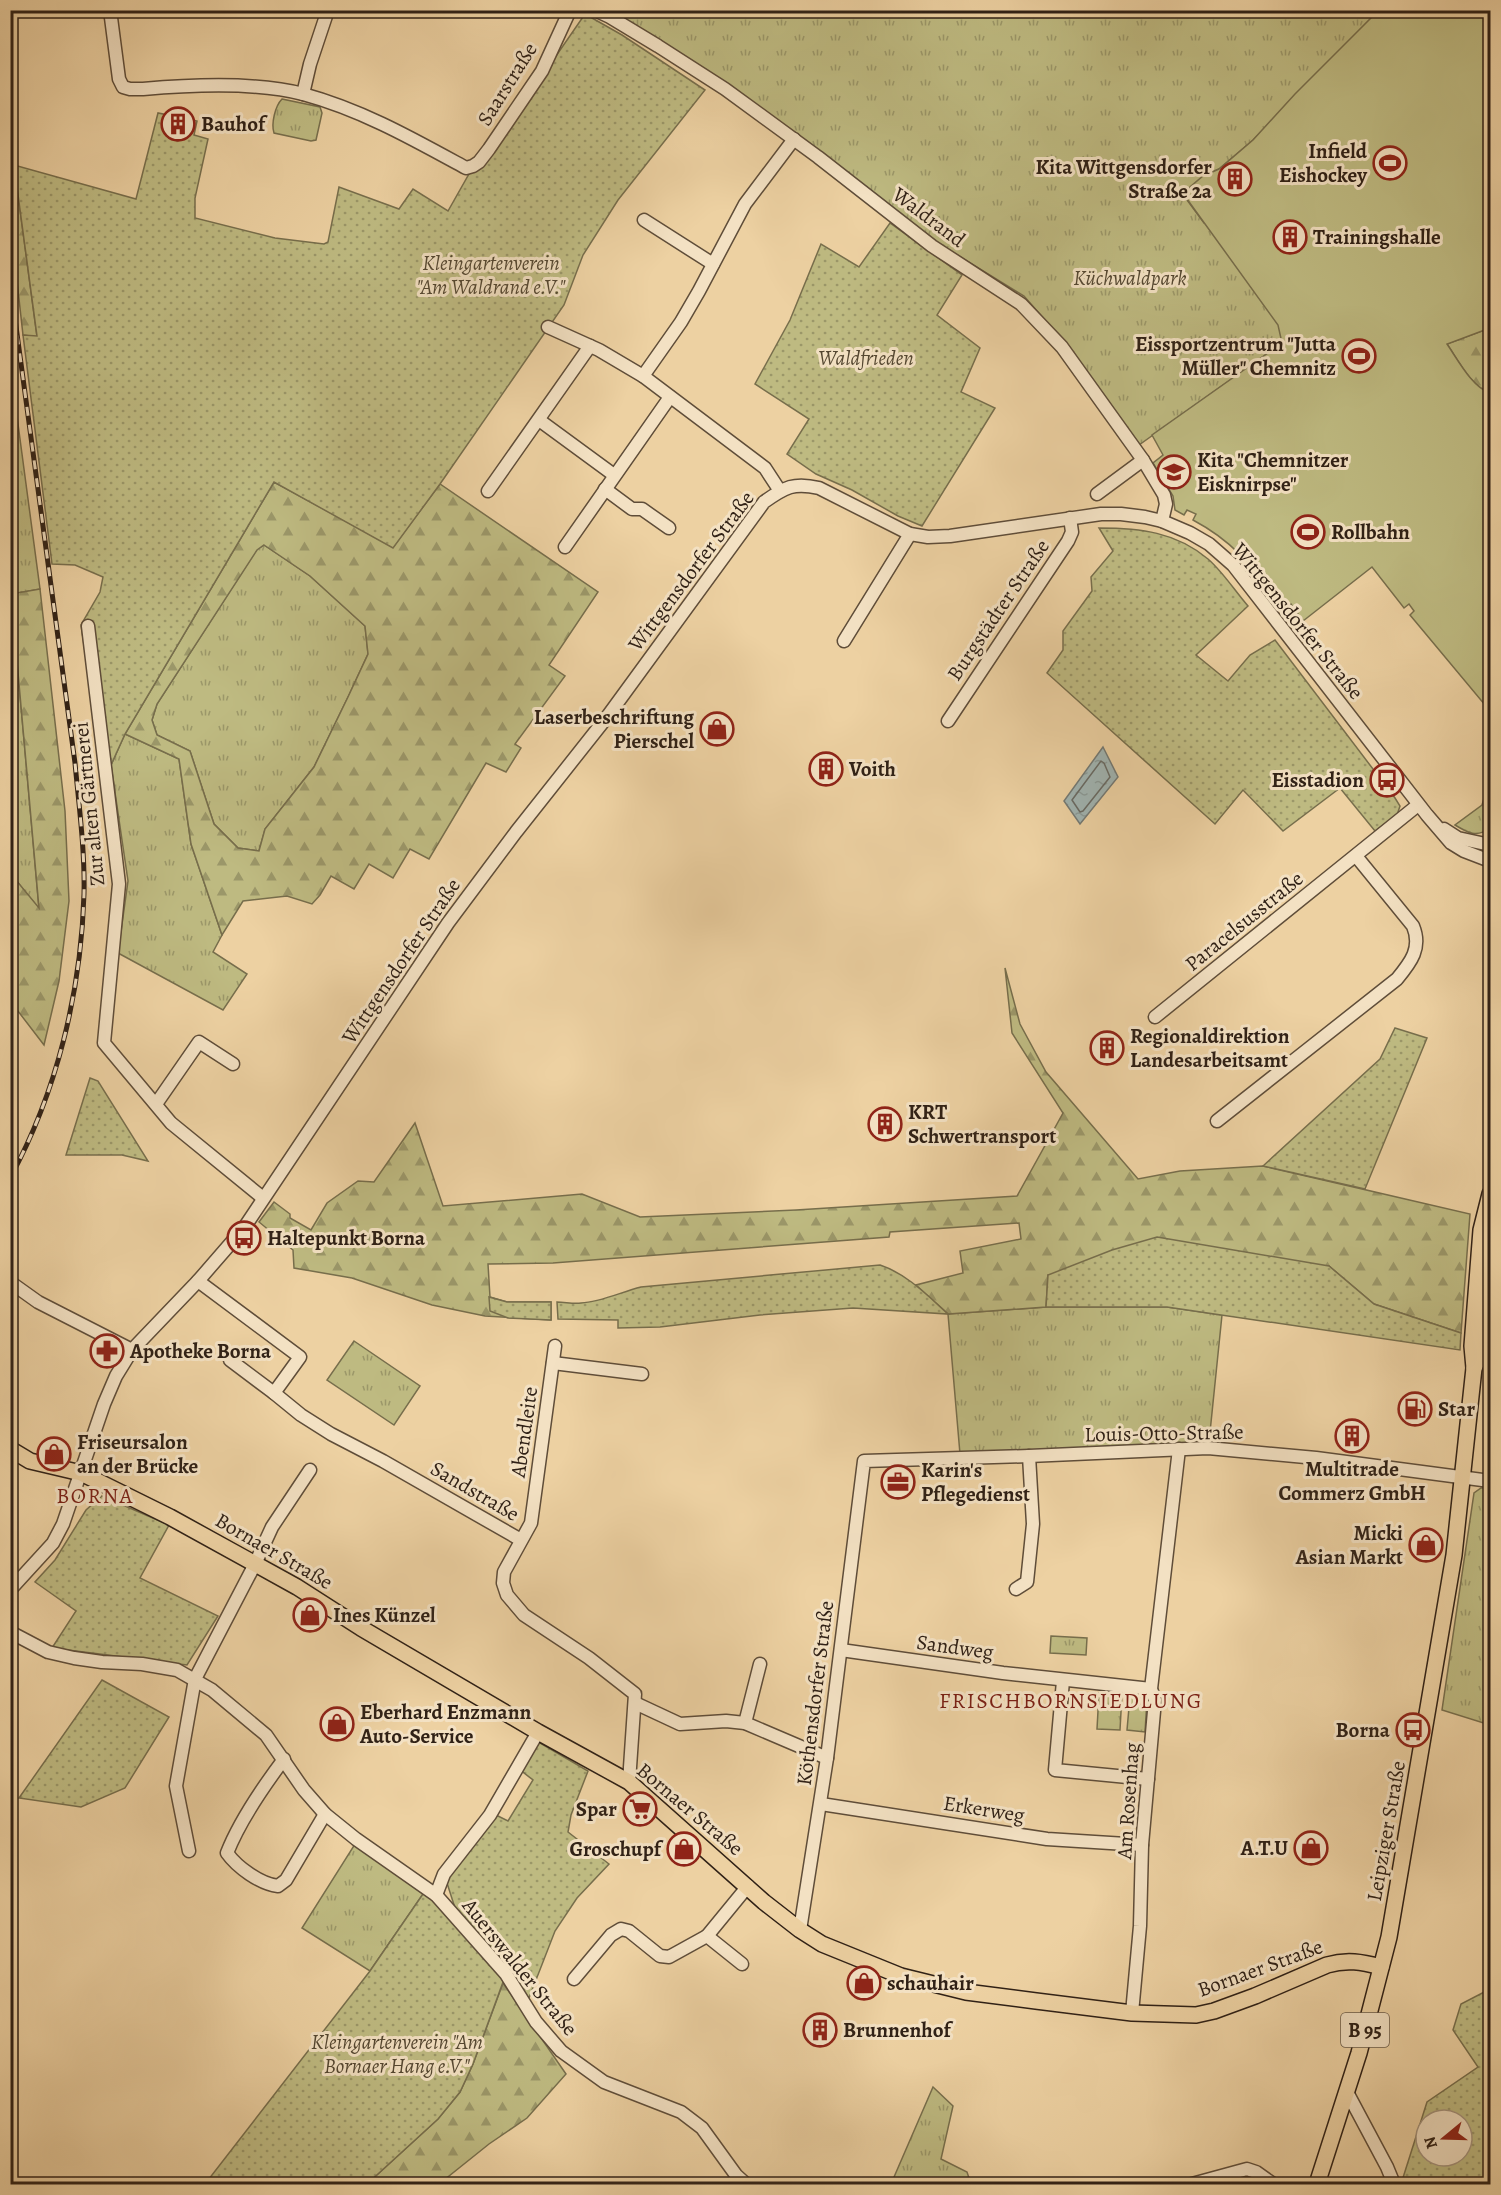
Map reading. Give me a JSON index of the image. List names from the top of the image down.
{
  "streets": {
    "main road": ["Bornaer Straße", "Leipziger Straße", "B 95"],
    "street": [
      "Saarstraße",
      "Waldrand",
      "Wittgensdorfer Straße",
      "Burgstädter Straße",
      "Zur alten Gärtnerei",
      "Paracelsusstraße",
      "Abendleite",
      "Louis-Otto-Straße",
      "Sandstraße",
      "Sandweg",
      "Köthensdorfer Straße",
      "Am Rosenhag",
      "Erkerweg",
      "Auerswalder Straße"
    ]
  },
  "crossings": [
    ["Waldrand", "Wittgensdorfer Straße"],
    ["Wittgensdorfer Straße", "Burgstädter Straße"],
    ["Wittgensdorfer Straße", "Zur alten Gärtnerei"],
    ["Wittgensdorfer Straße", "Paracelsusstraße"],
    ["Wittgensdorfer Straße", "Bornaer Straße"],
    ["Abendleite", "Sandstraße"],
    ["Louis-Otto-Straße", "Köthensdorfer Straße"],
    ["Louis-Otto-Straße", "Am Rosenhag"],
    ["Louis-Otto-Straße", "Leipziger Straße"],
    ["Sandstraße", "Köthensdorfer Straße"],
    ["Bornaer Straße", "Köthensdorfer Straße"],
    ["Bornaer Straße", "Am Rosenhag"],
    ["Bornaer Straße", "Leipziger Straße"],
    ["Bornaer Straße", "Auerswalder Straße"],
    ["Sandweg", "Köthensdorfer Straße"],
    ["Sandweg", "Am Rosenhag"],
    ["Köthensdorfer Straße", "Erkerweg"],
    ["Am Rosenhag", "Erkerweg"]
  ],
  "districts": ["BORNA", "FRISCHBORNSIEDLUNG"],
  "parks": [
    "Kleingartenverein \"Am Waldrand e.V.\"",
    "Küchwaldpark",
    "Waldfrieden",
    "Kleingartenverein \"Am Bornaer Hang e.V.\""
  ],
  "places": {
    "building": [
      "Bauhof",
      "Kita Wittgensdorfer Straße 2a",
      "Trainingshalle",
      "Voith",
      "Regionaldirektion Landesarbeitsamt",
      "KRT Schwertransport",
      "Multitrade Commerz GmbH",
      "Brunnenhof"
    ],
    "sports": ["Infield Eishockey", "Eissportzentrum \"Jutta Müller\" Chemnitz", "Rollbahn"],
    "school or university": ["Kita \"Chemnitzer Eisknirpse\""],
    "shop": [
      "Laserbeschriftung Pierschel",
      "Friseursalon an der Brücke",
      "Micki Asian Markt",
      "Ines Künzel",
      "Eberhard Enzmann Auto-Service",
      "A.T.U",
      "Groschupf",
      "schauhair"
    ],
    "bus stop": ["Eisstadion", "Haltepunkt Borna", "Borna"],
    "pharmacy": ["Apotheke Borna"],
    "fuel station": ["Star"],
    "office": ["Karin's Pflegedienst"],
    "supermarket": ["Spar"]
  },
  "north": "left"
}
